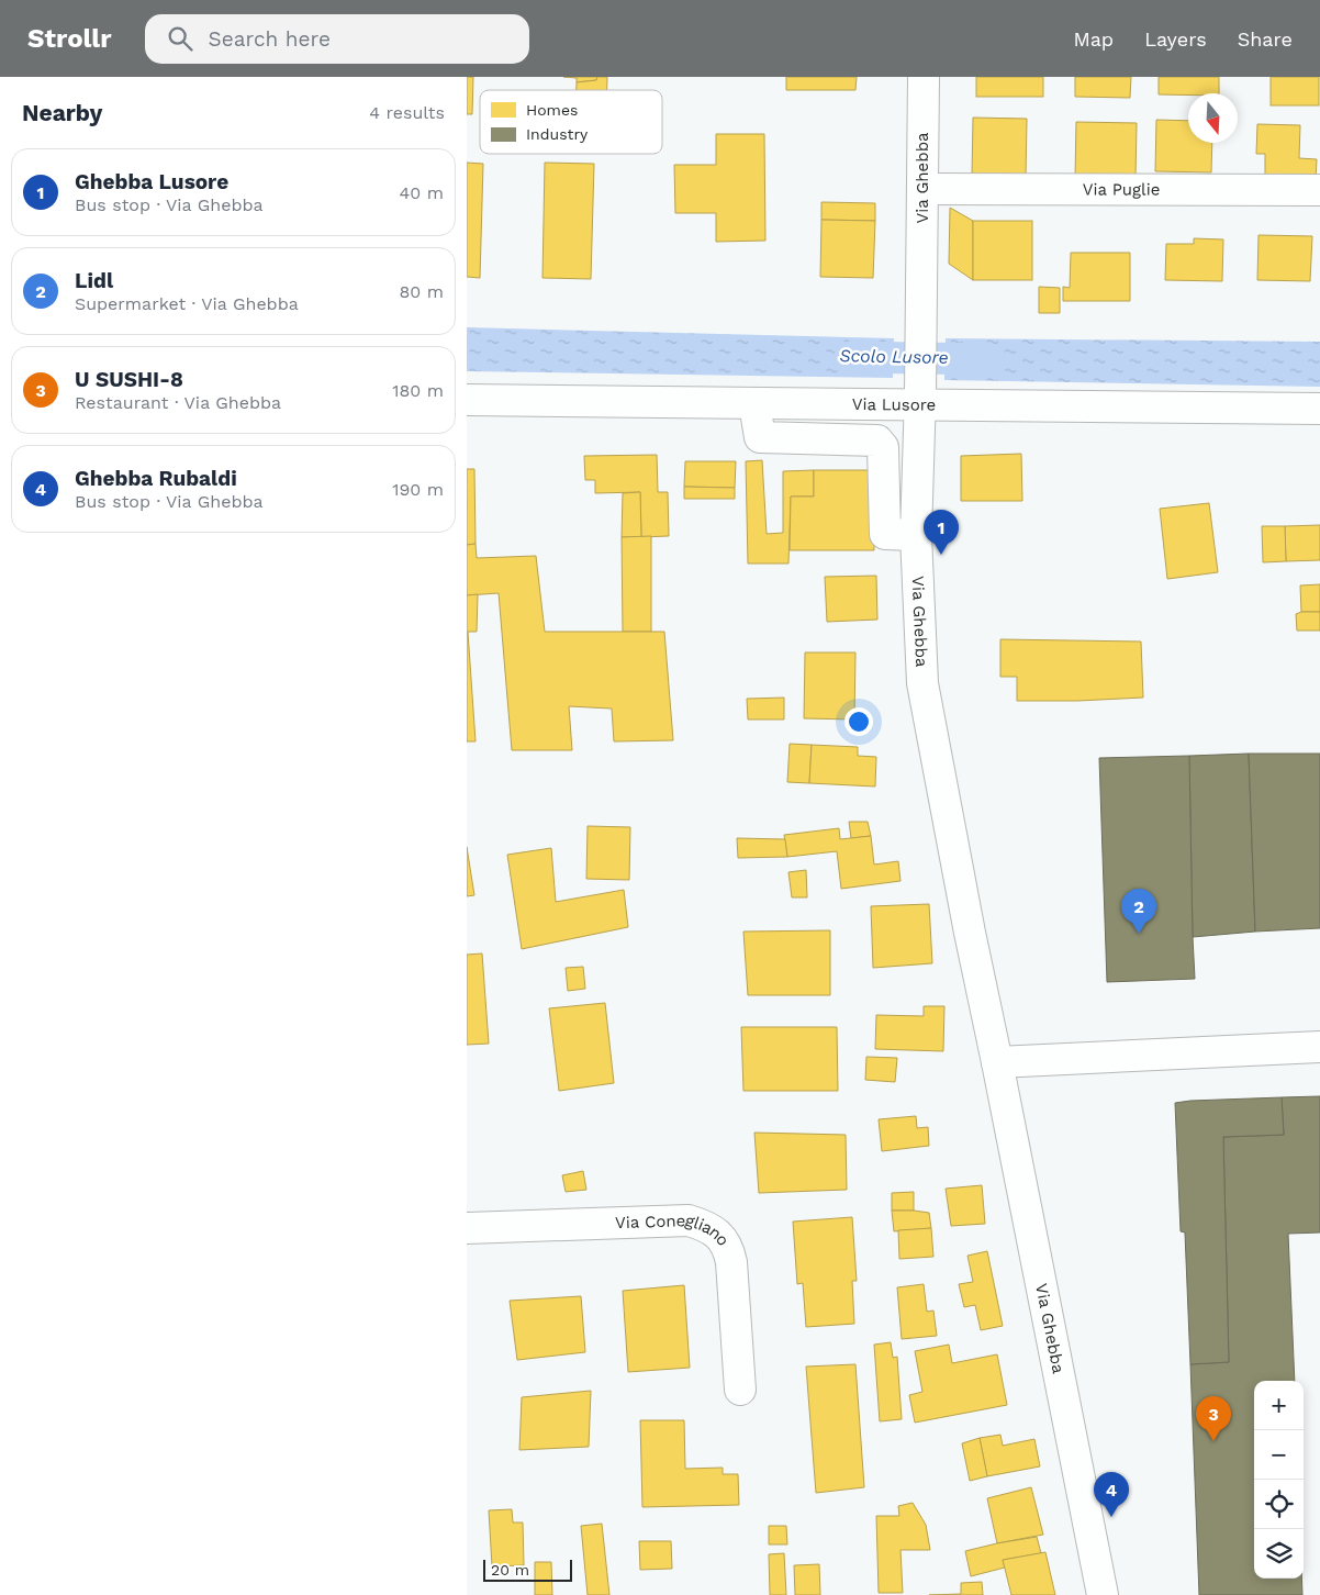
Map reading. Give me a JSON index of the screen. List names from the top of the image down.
{
  "streets": {
    "street": [
      "Via Ghebba",
      "Via Puglie",
      "Via Lusore",
      "Via Conegliano"
    ]
  },
  "crossings": [
    ["Via Ghebba", "Via Puglie"],
    ["Via Ghebba", "Via Lusore"]
  ],
  "water": ["Scolo Lusore"],
  "legend": ["Homes", "Industry"],
  "scale_bar": "20 m",
  "north": "bottom",
  "page": {
    "header": "Strollr",
    "search": "Search here",
    "nav": ["Map", "Layers", "Share"],
    "heading": ["Nearby", "4 results"],
    "list": [
      {
        "mark": "1",
        "name": "Ghebba Lusore",
        "note": "Bus stop · Via Ghebba",
        "value": "40 m"
      },
      {
        "mark": "2",
        "name": "Lidl",
        "note": "Supermarket · Via Ghebba",
        "value": "80 m"
      },
      {
        "mark": "3",
        "name": "U SUSHI-8",
        "note": "Restaurant · Via Ghebba",
        "value": "180 m"
      },
      {
        "mark": "4",
        "name": "Ghebba Rubaldi",
        "note": "Bus stop · Via Ghebba",
        "value": "190 m"
      }
    ],
    "pins": [
      "1",
      "2",
      "3",
      "4"
    ],
    "map_buttons": ["+", "−"],
    "scale": "20 m"
  }
}
